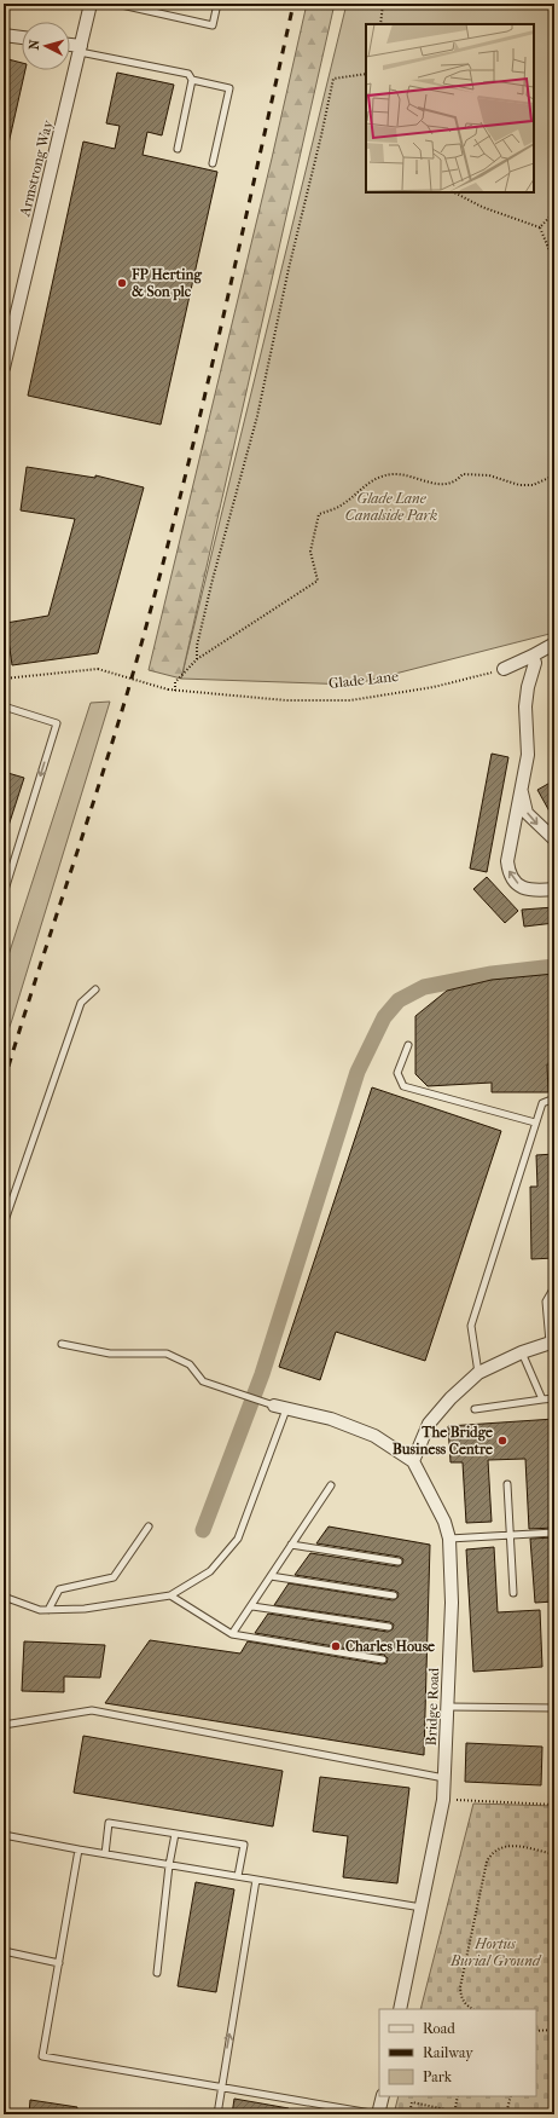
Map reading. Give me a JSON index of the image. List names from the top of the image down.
{
  "streets": {
    "street": ["Armstrong Way", "Bridge Road"],
    "path": ["Glade Lane"]
  },
  "parks": ["Glade Lane Canalside Park", "Hortus Burial Ground"],
  "places": ["FP Herting & Son plc", "The Bridge Business Centre", "Charles House"],
  "legend": ["Road", "Railway", "Park"],
  "north": "left"
}
